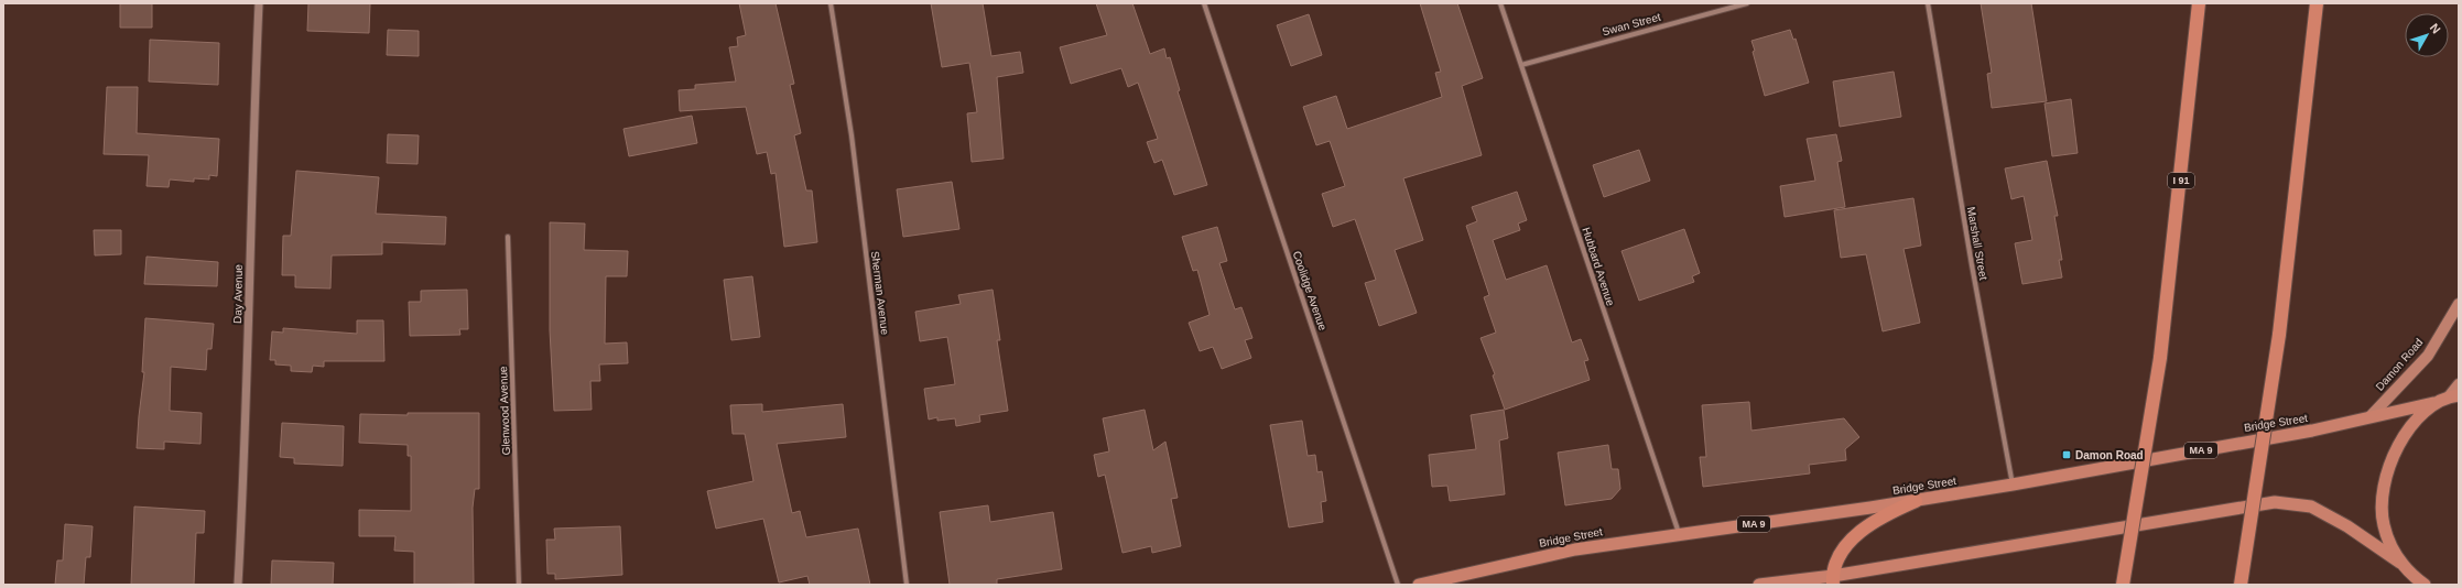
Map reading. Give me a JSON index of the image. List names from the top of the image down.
{
  "streets": {
    "highway": ["I 91", "Bridge Street", "MA 9"],
    "main road": ["Damon Road"],
    "street": [
      "Swan Street",
      "Marshall Street",
      "Hubbard Avenue",
      "Coolidge Avenue",
      "Sherman Avenue",
      "Day Avenue",
      "Glenwood Avenue"
    ]
  },
  "crossings": [
    ["Swan Street", "Hubbard Avenue"],
    ["Marshall Street", "Bridge Street"],
    ["Hubbard Avenue", "Bridge Street"],
    ["Damon Road", "Bridge Street"]
  ],
  "places": {
    "transit": ["Damon Road"]
  },
  "north": "top right"
}
